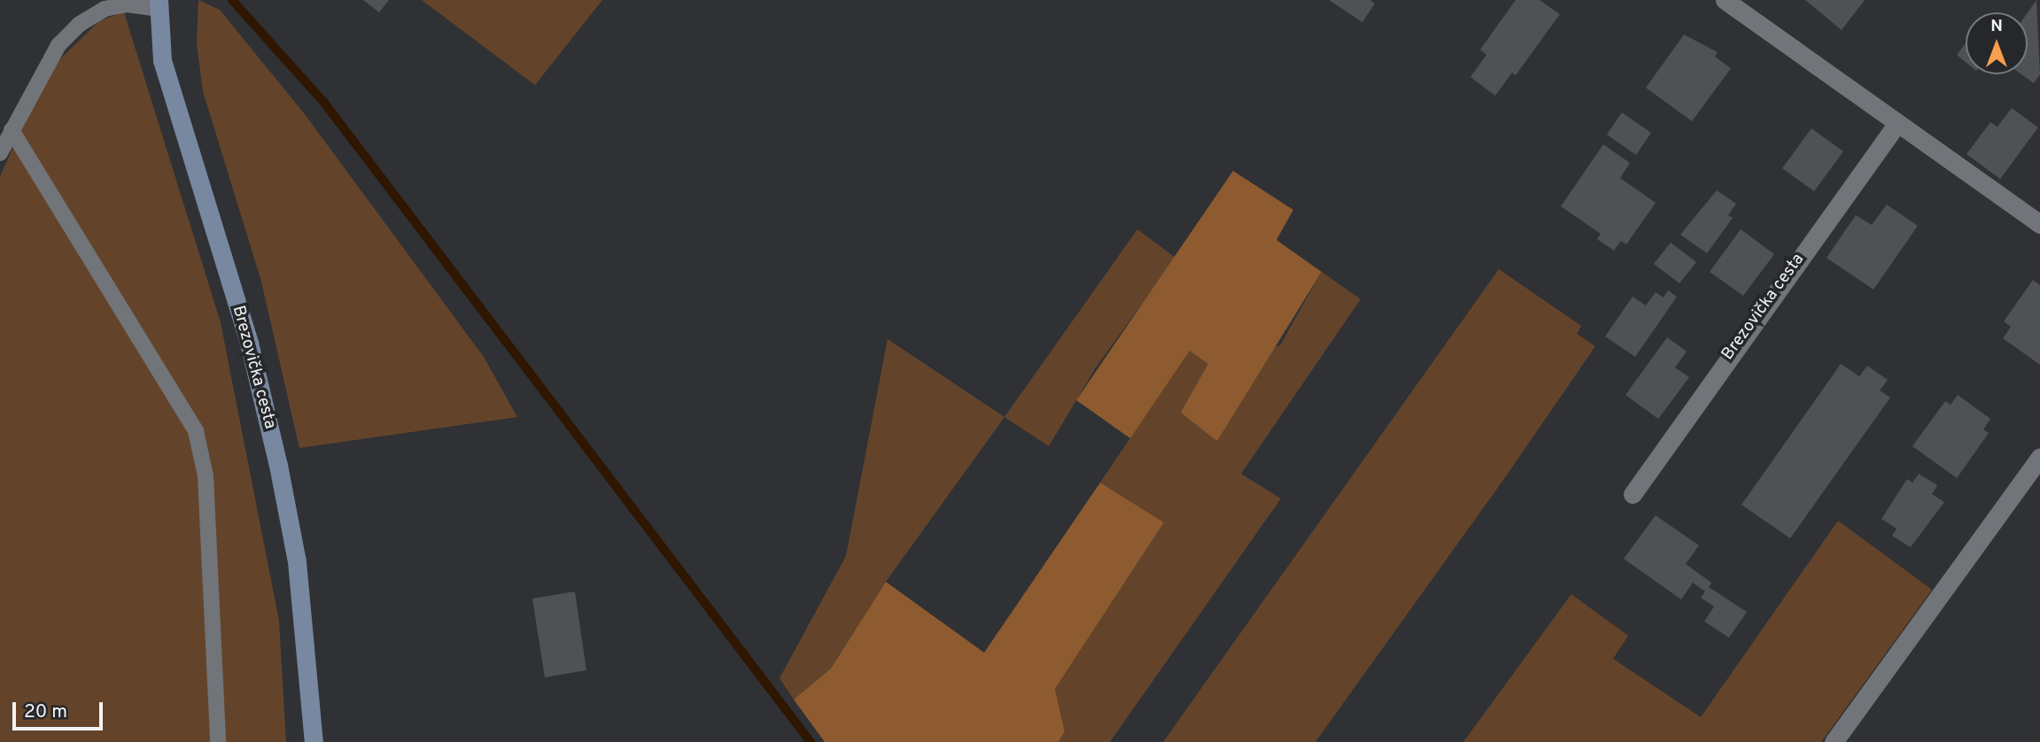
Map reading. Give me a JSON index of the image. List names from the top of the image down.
{
  "streets": {
    "main road": ["Brezovička cesta"]
  },
  "scale_bar": "20 m",
  "north": "top"
}
